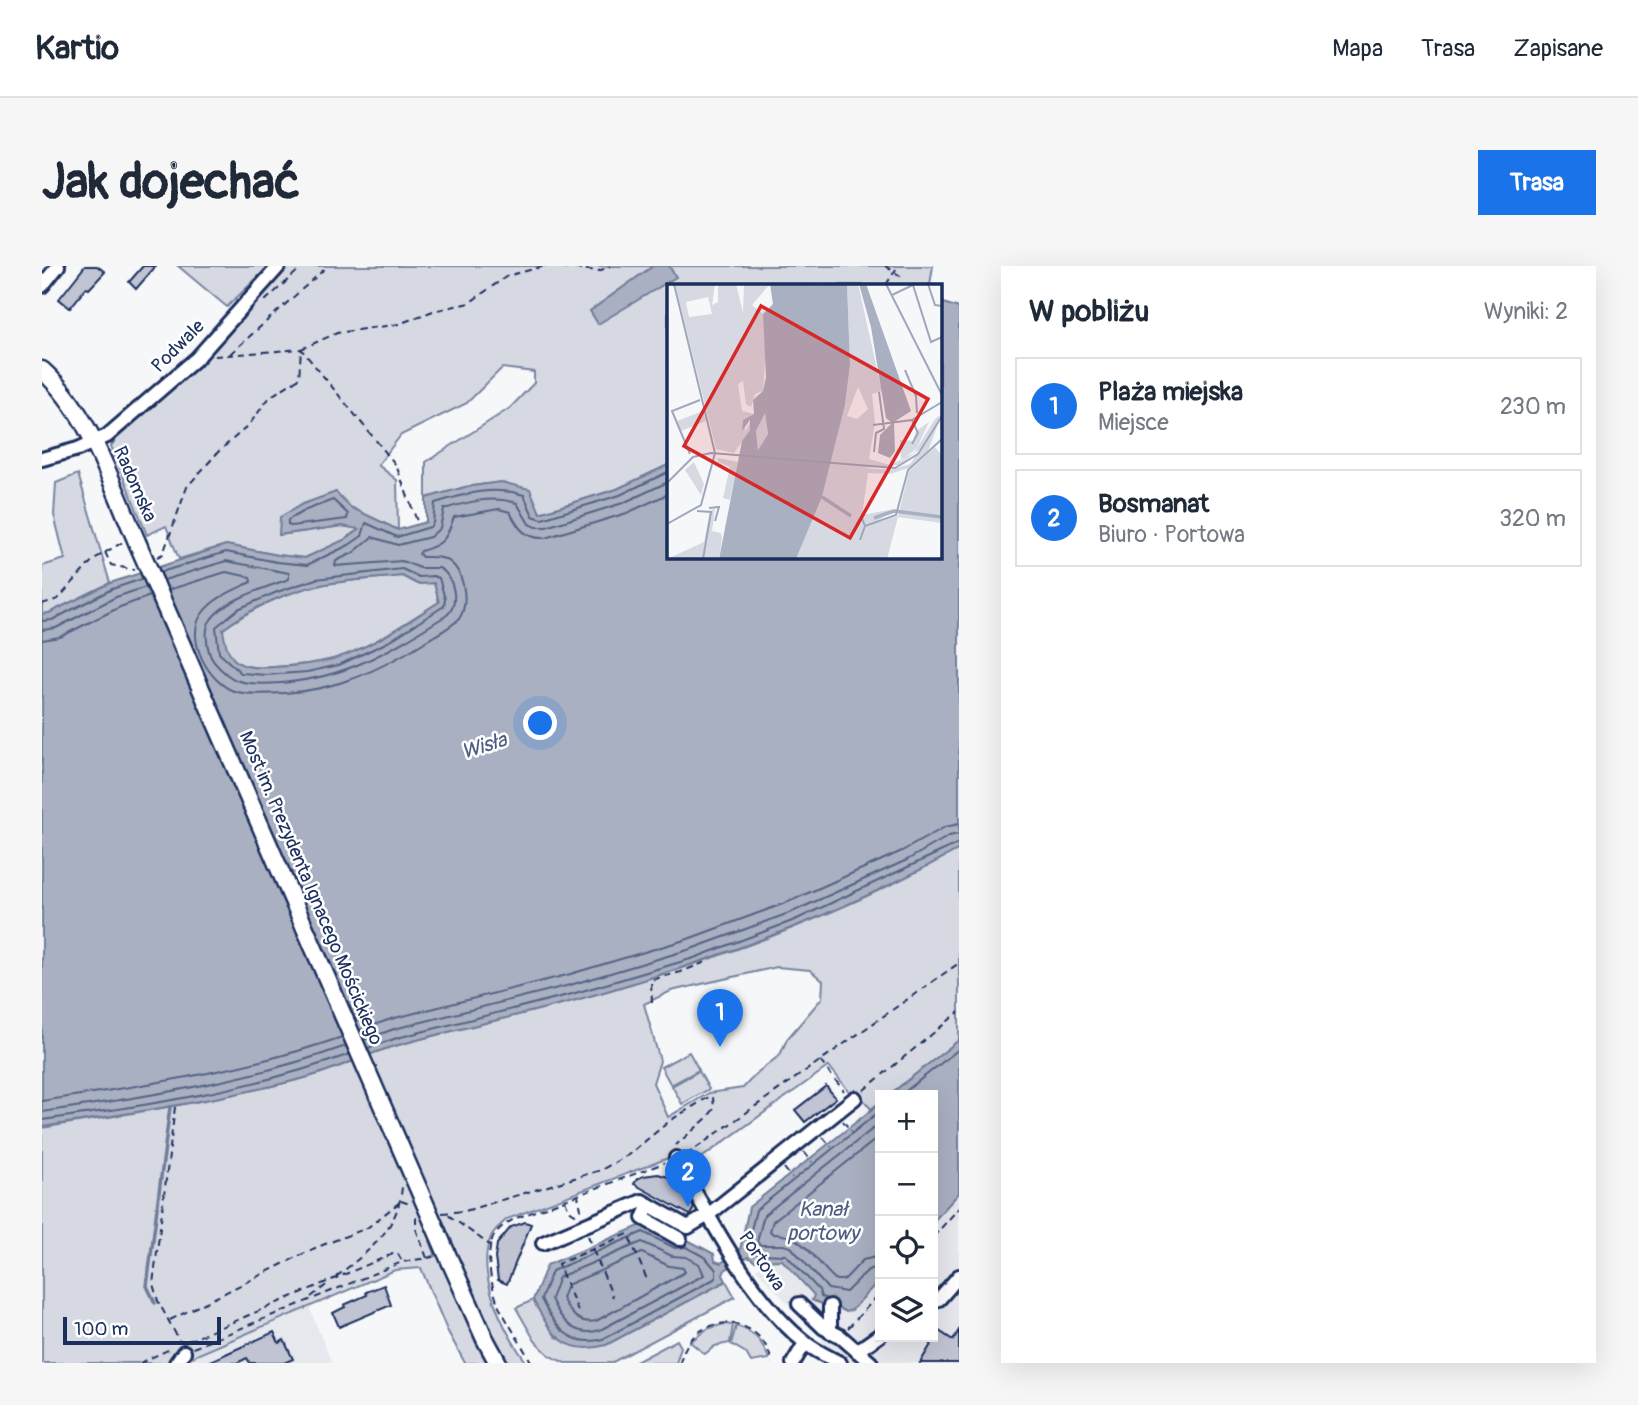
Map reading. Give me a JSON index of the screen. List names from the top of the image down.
{
  "streets": {
    "main road": ["Radomska", "Most im. Prezydenta Ignacego Mościckiego"],
    "street": ["Podwale", "Portowa"]
  },
  "crossings": [
    ["Podwale", "Radomska"],
    ["Radomska", "Most im. Prezydenta Ignacego Mościckiego"]
  ],
  "water": ["Wisła", "Kanał portowy"],
  "scale_bar": "100 m",
  "page": {
    "header": "Kartio",
    "nav": ["Mapa", "Trasa", "Zapisane"],
    "buttons": "Trasa",
    "title": "Jak dojechać",
    "heading": ["W pobliżu", "Wyniki: 2"],
    "list": [
      {
        "mark": "1",
        "name": "Plaża miejska",
        "note": "Miejsce",
        "value": "230 m"
      },
      {
        "mark": "2",
        "name": "Bosmanat",
        "note": "Biuro · Portowa",
        "value": "320 m"
      }
    ],
    "pins": ["1", "2"],
    "map_buttons": ["+", "−"],
    "scale": "100 m"
  }
}
